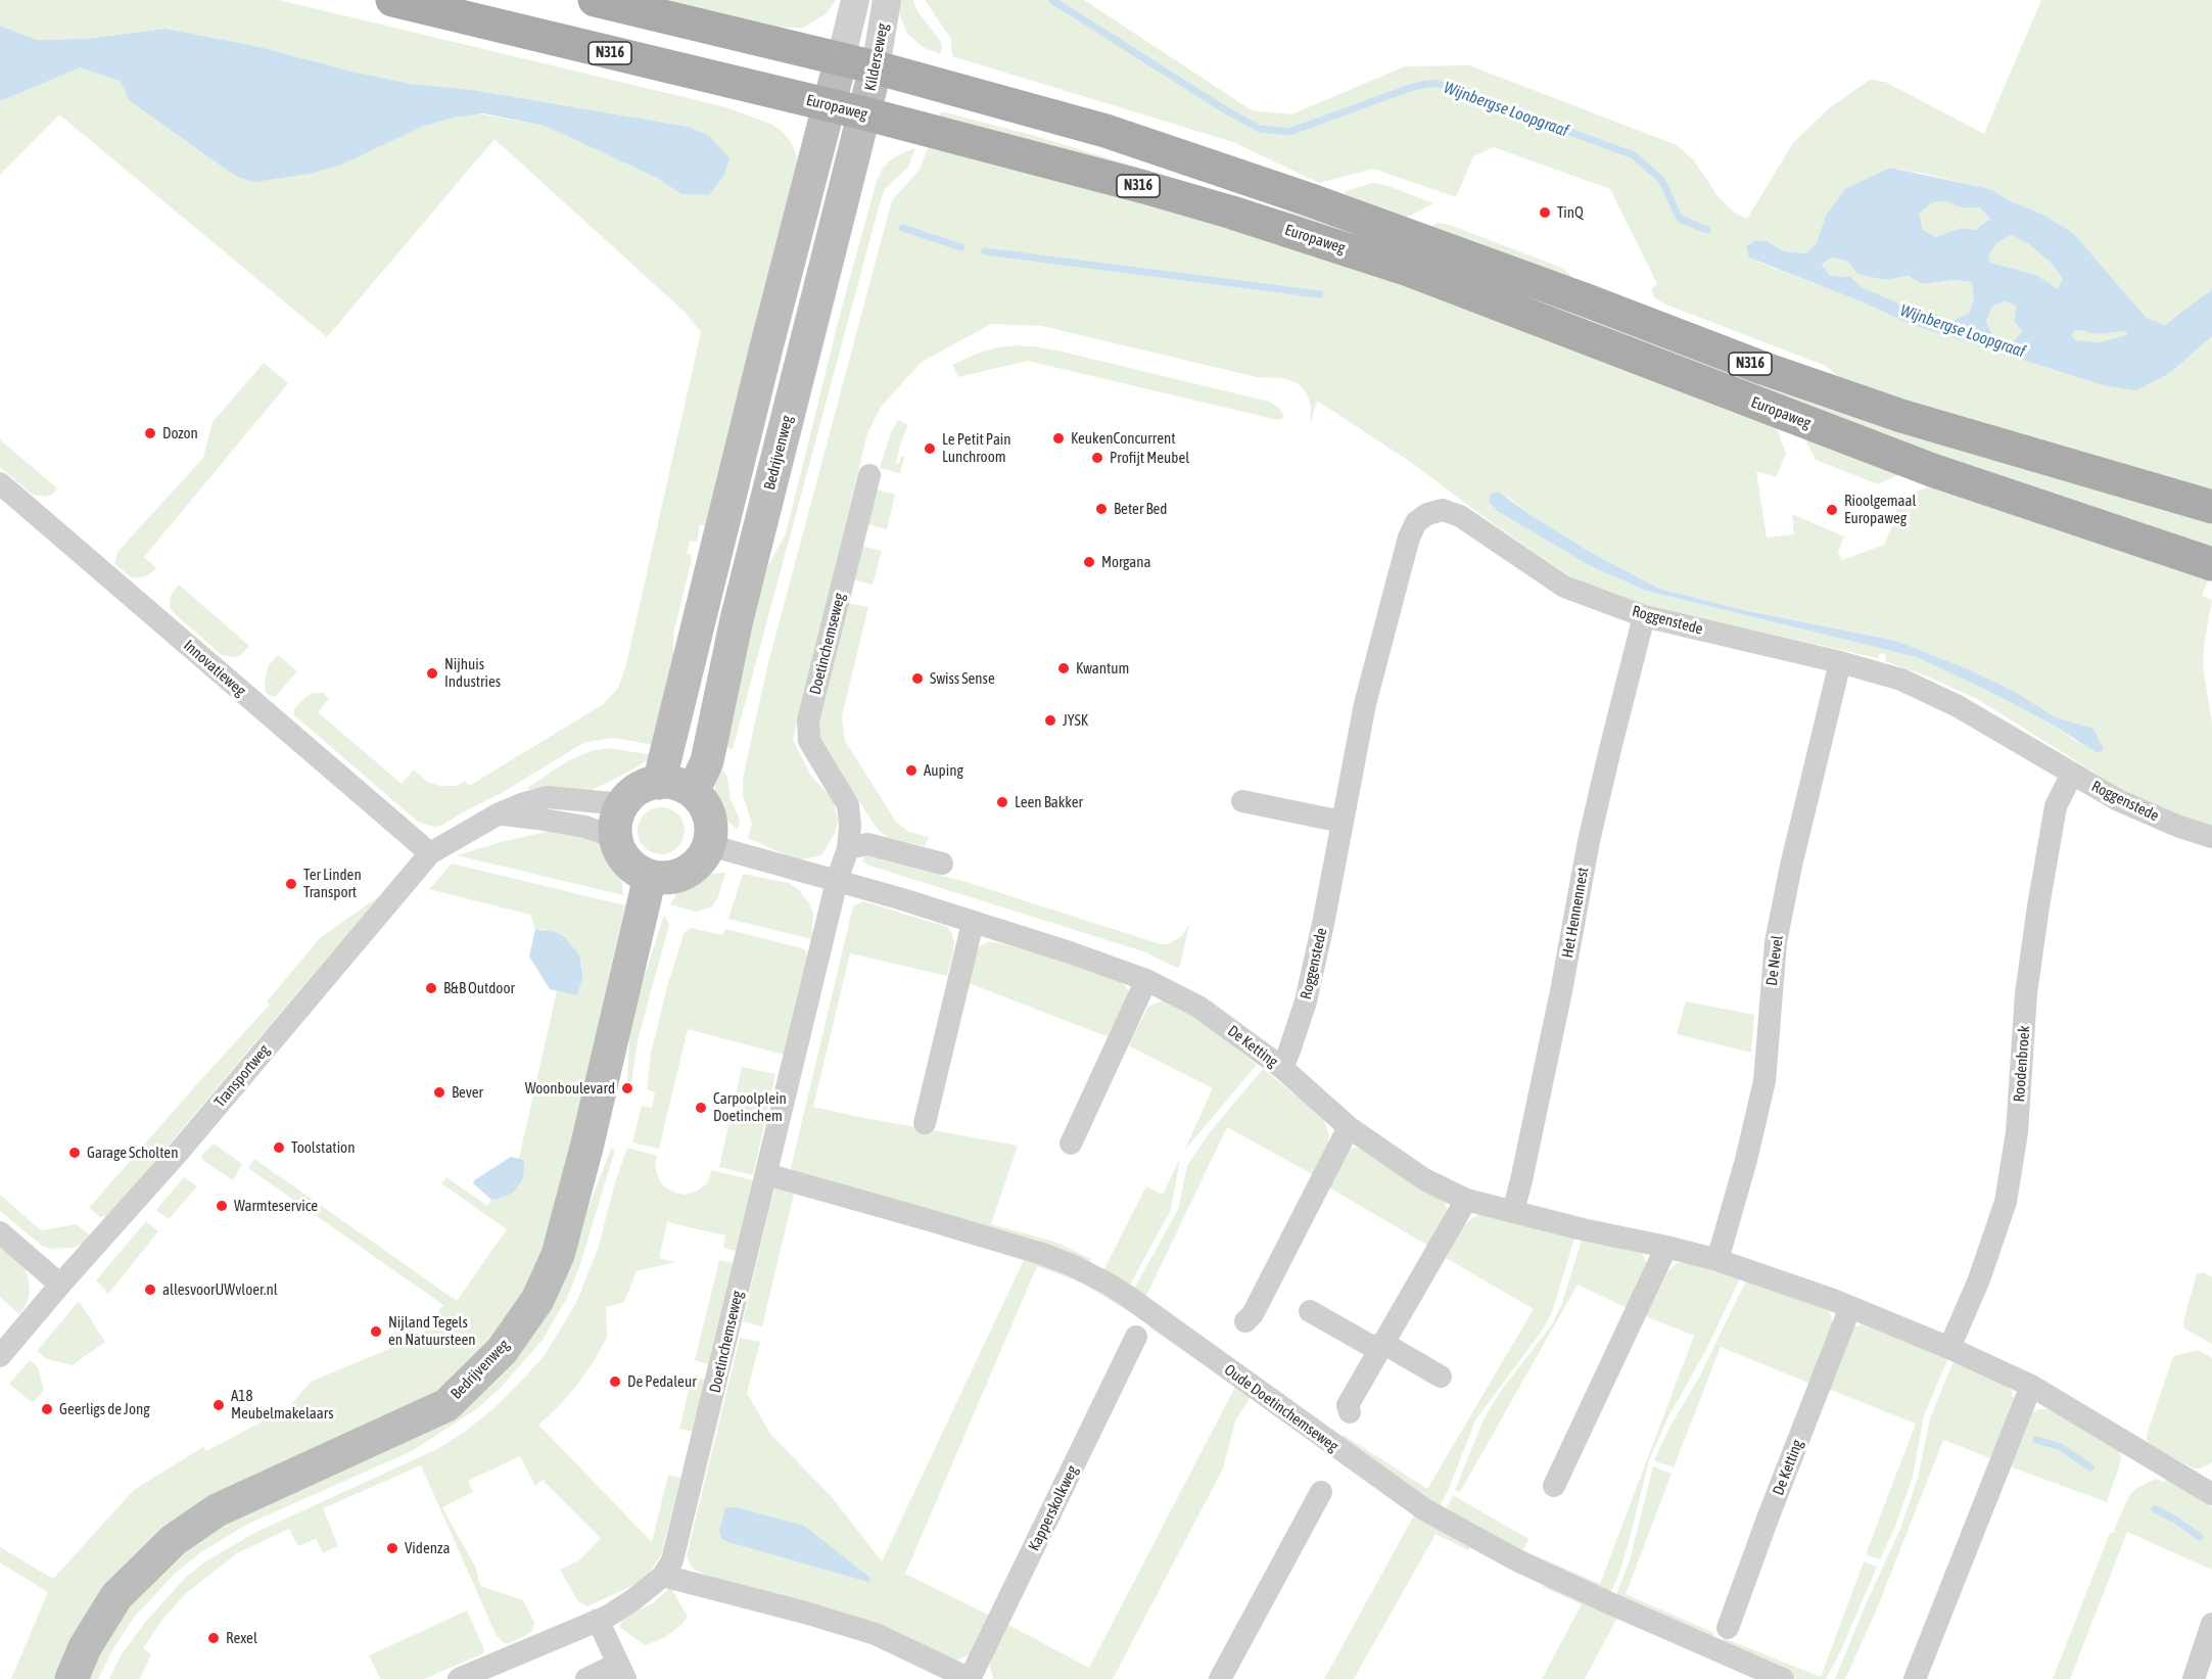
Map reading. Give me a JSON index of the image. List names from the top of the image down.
{
  "streets": {
    "main road": [
      "N316",
      "Kilderseweg",
      "Europaweg",
      "Bedrijvenweg"
    ],
    "street": [
      "Roggenstede",
      "Doetinchemseweg",
      "Innovatieweg",
      "Het Hennennest",
      "De Nevel",
      "De Ketting",
      "Roodenbroek",
      "Transportweg",
      "Oude Doetinchemseweg",
      "Kapperskolkweg"
    ]
  },
  "crossings": [
    ["N316", "Kilderseweg"],
    ["Kilderseweg", "Europaweg"],
    ["Kilderseweg", "Bedrijvenweg"],
    ["Europaweg", "Bedrijvenweg"],
    ["Bedrijvenweg", "Transportweg"],
    ["Roggenstede", "Het Hennennest"],
    ["Roggenstede", "De Nevel"],
    ["Roggenstede", "De Ketting"],
    ["Roggenstede", "Roodenbroek"],
    ["Doetinchemseweg", "De Ketting"],
    ["Doetinchemseweg", "Oude Doetinchemseweg"],
    ["Doetinchemseweg", "Kapperskolkweg"],
    ["Innovatieweg", "Transportweg"],
    ["Het Hennennest", "De Ketting"],
    ["De Nevel", "De Ketting"],
    ["De Ketting", "Roodenbroek"]
  ],
  "water": ["Wijnbergse Loopgraaf"],
  "places": [
    "TinQ",
    "Dozon",
    "KeukenConcurrent",
    "Le Petit Pain Lunchroom",
    "Profijt Meubel",
    "Beter Bed",
    "Rioolgemaal Europaweg",
    "Morgana",
    "Kwantum",
    "Nijhuis Industries",
    "Swiss Sense",
    "JYSK",
    "Auping",
    "Leen Bakker",
    "Ter Linden Transport",
    "B&B Outdoor",
    "Woonboulevard",
    "Bever",
    "Carpoolplein Doetinchem",
    "Toolstation",
    "Garage Scholten",
    "Warmteservice",
    "allesvoorUWvloer.nl",
    "Nijland Tegels en Natuursteen",
    "De Pedaleur",
    "A18 Meubelmakelaars",
    "Geerligs de Jong",
    "Videnza",
    "Rexel"
  ]
}
